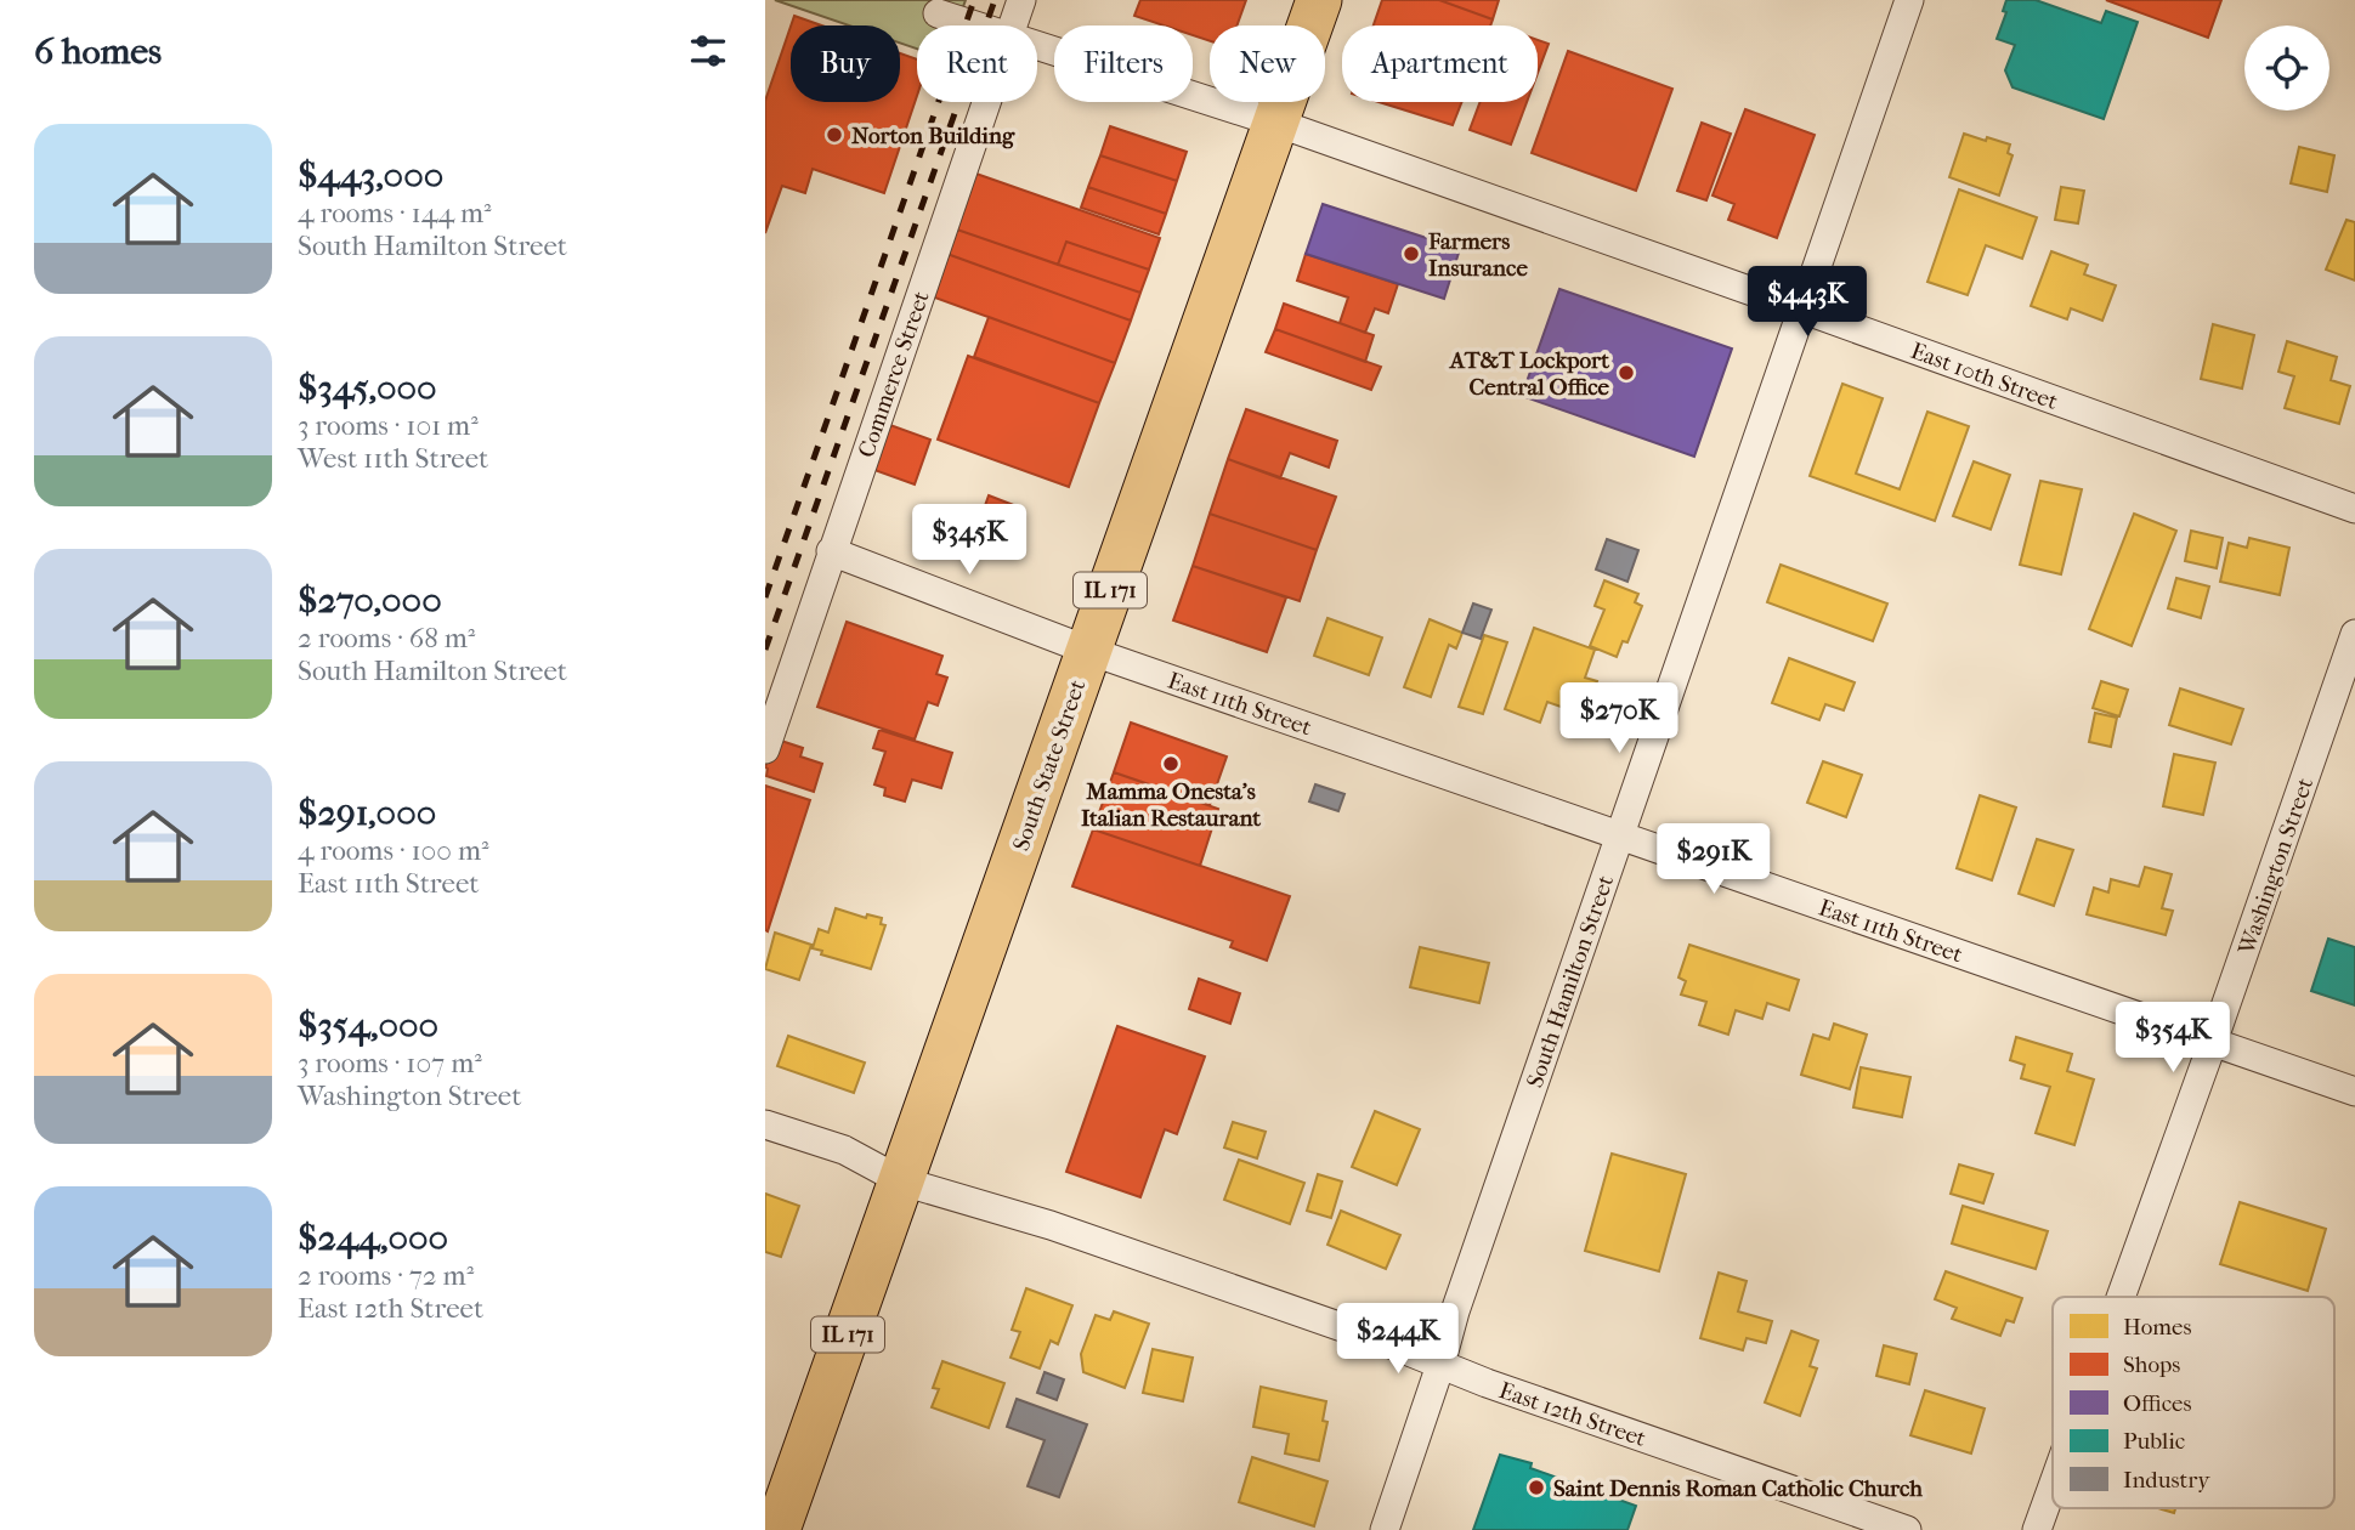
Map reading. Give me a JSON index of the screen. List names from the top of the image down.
{
  "streets": {
    "main road": ["IL 171", "South State Street"],
    "street": [
      "Commerce Street",
      "East 10th Street",
      "East 11th Street",
      "Washington Street",
      "South Hamilton Street",
      "East 12th Street"
    ]
  },
  "crossings": [
    ["Commerce Street", "East 11th Street"],
    ["East 10th Street", "South State Street"],
    ["East 10th Street", "South Hamilton Street"],
    ["East 11th Street", "South State Street"],
    ["East 11th Street", "Washington Street"],
    ["East 11th Street", "South Hamilton Street"],
    ["South State Street", "East 12th Street"],
    ["South Hamilton Street", "East 12th Street"]
  ],
  "places": [
    "Norton Building",
    "Farmers Insurance",
    "AT&T Lockport Central Office",
    "Mamma Onesta's Italian Restaurant",
    "Saint Dennis Roman Catholic Church"
  ],
  "legend": [
    "Homes",
    "Shops",
    "Offices",
    "Public",
    "Industry"
  ],
  "page": {
    "heading": "6 homes",
    "chip": [
      "Buy",
      "Rent",
      "Filters",
      "New",
      "Apartment"
    ],
    "list": [
      {
        "name": "$443,000",
        "note": "4 rooms · 144 m² · South Hamilton Street"
      },
      {
        "name": "$345,000",
        "note": "3 rooms · 101 m² · West 11th Street"
      },
      {
        "name": "$270,000",
        "note": "2 rooms · 68 m² · South Hamilton Street"
      },
      {
        "name": "$291,000",
        "note": "4 rooms · 100 m² · East 11th Street"
      },
      {
        "name": "$354,000",
        "note": "3 rooms · 107 m² · Washington Street"
      },
      {
        "name": "$244,000",
        "note": "2 rooms · 72 m² · East 12th Street"
      }
    ],
    "price": [
      "$443K",
      "$345K",
      "$270K",
      "$291K",
      "$354K",
      "$244K"
    ]
  }
}
